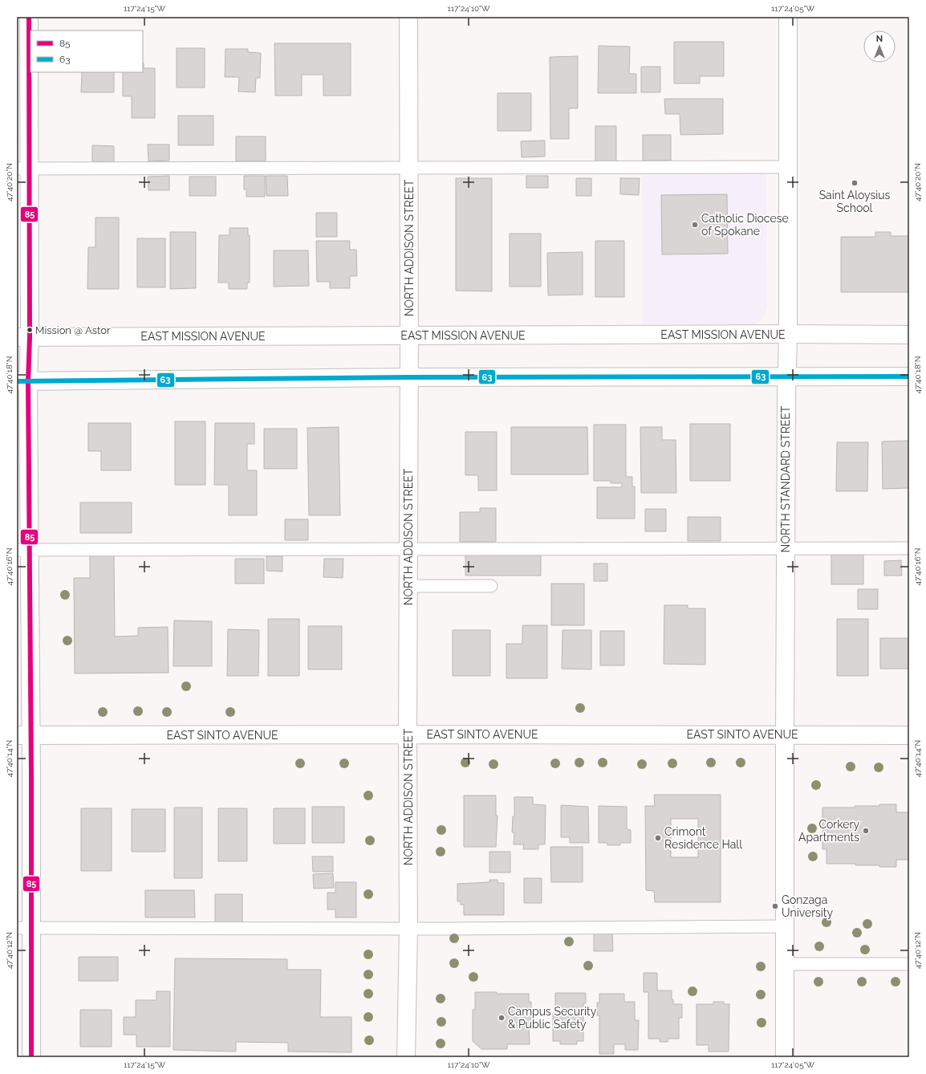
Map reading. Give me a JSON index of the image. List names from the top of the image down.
{
  "streets": {
    "street": [
      "NORTH ADDISON STREET",
      "EAST MISSION AVENUE",
      "NORTH STANDARD STREET",
      "EAST SINTO AVENUE"
    ]
  },
  "crossings": [
    ["NORTH ADDISON STREET", "EAST MISSION AVENUE"],
    ["NORTH ADDISON STREET", "EAST SINTO AVENUE"],
    ["EAST MISSION AVENUE", "NORTH STANDARD STREET"],
    ["NORTH STANDARD STREET", "EAST SINTO AVENUE"]
  ],
  "places": [
    "Saint Aloysius School",
    "Catholic Diocese of Spokane",
    "Mission @ Astor",
    "Corkery Apartments",
    "Crimont Residence Hall",
    "Gonzaga University",
    "Campus Security & Public Safety"
  ],
  "lines": ["transit line 85", "transit line 63"],
  "legend": ["85", "63"],
  "north": "top",
  "coordinates": [
    "117°24'15\"W",
    "117°24'10\"W",
    "117°24'05\"W",
    "47°40'20\"N",
    "47°40'18\"N",
    "47°40'16\"N",
    "47°40'14\"N",
    "47°40'12\"N"
  ]
}
